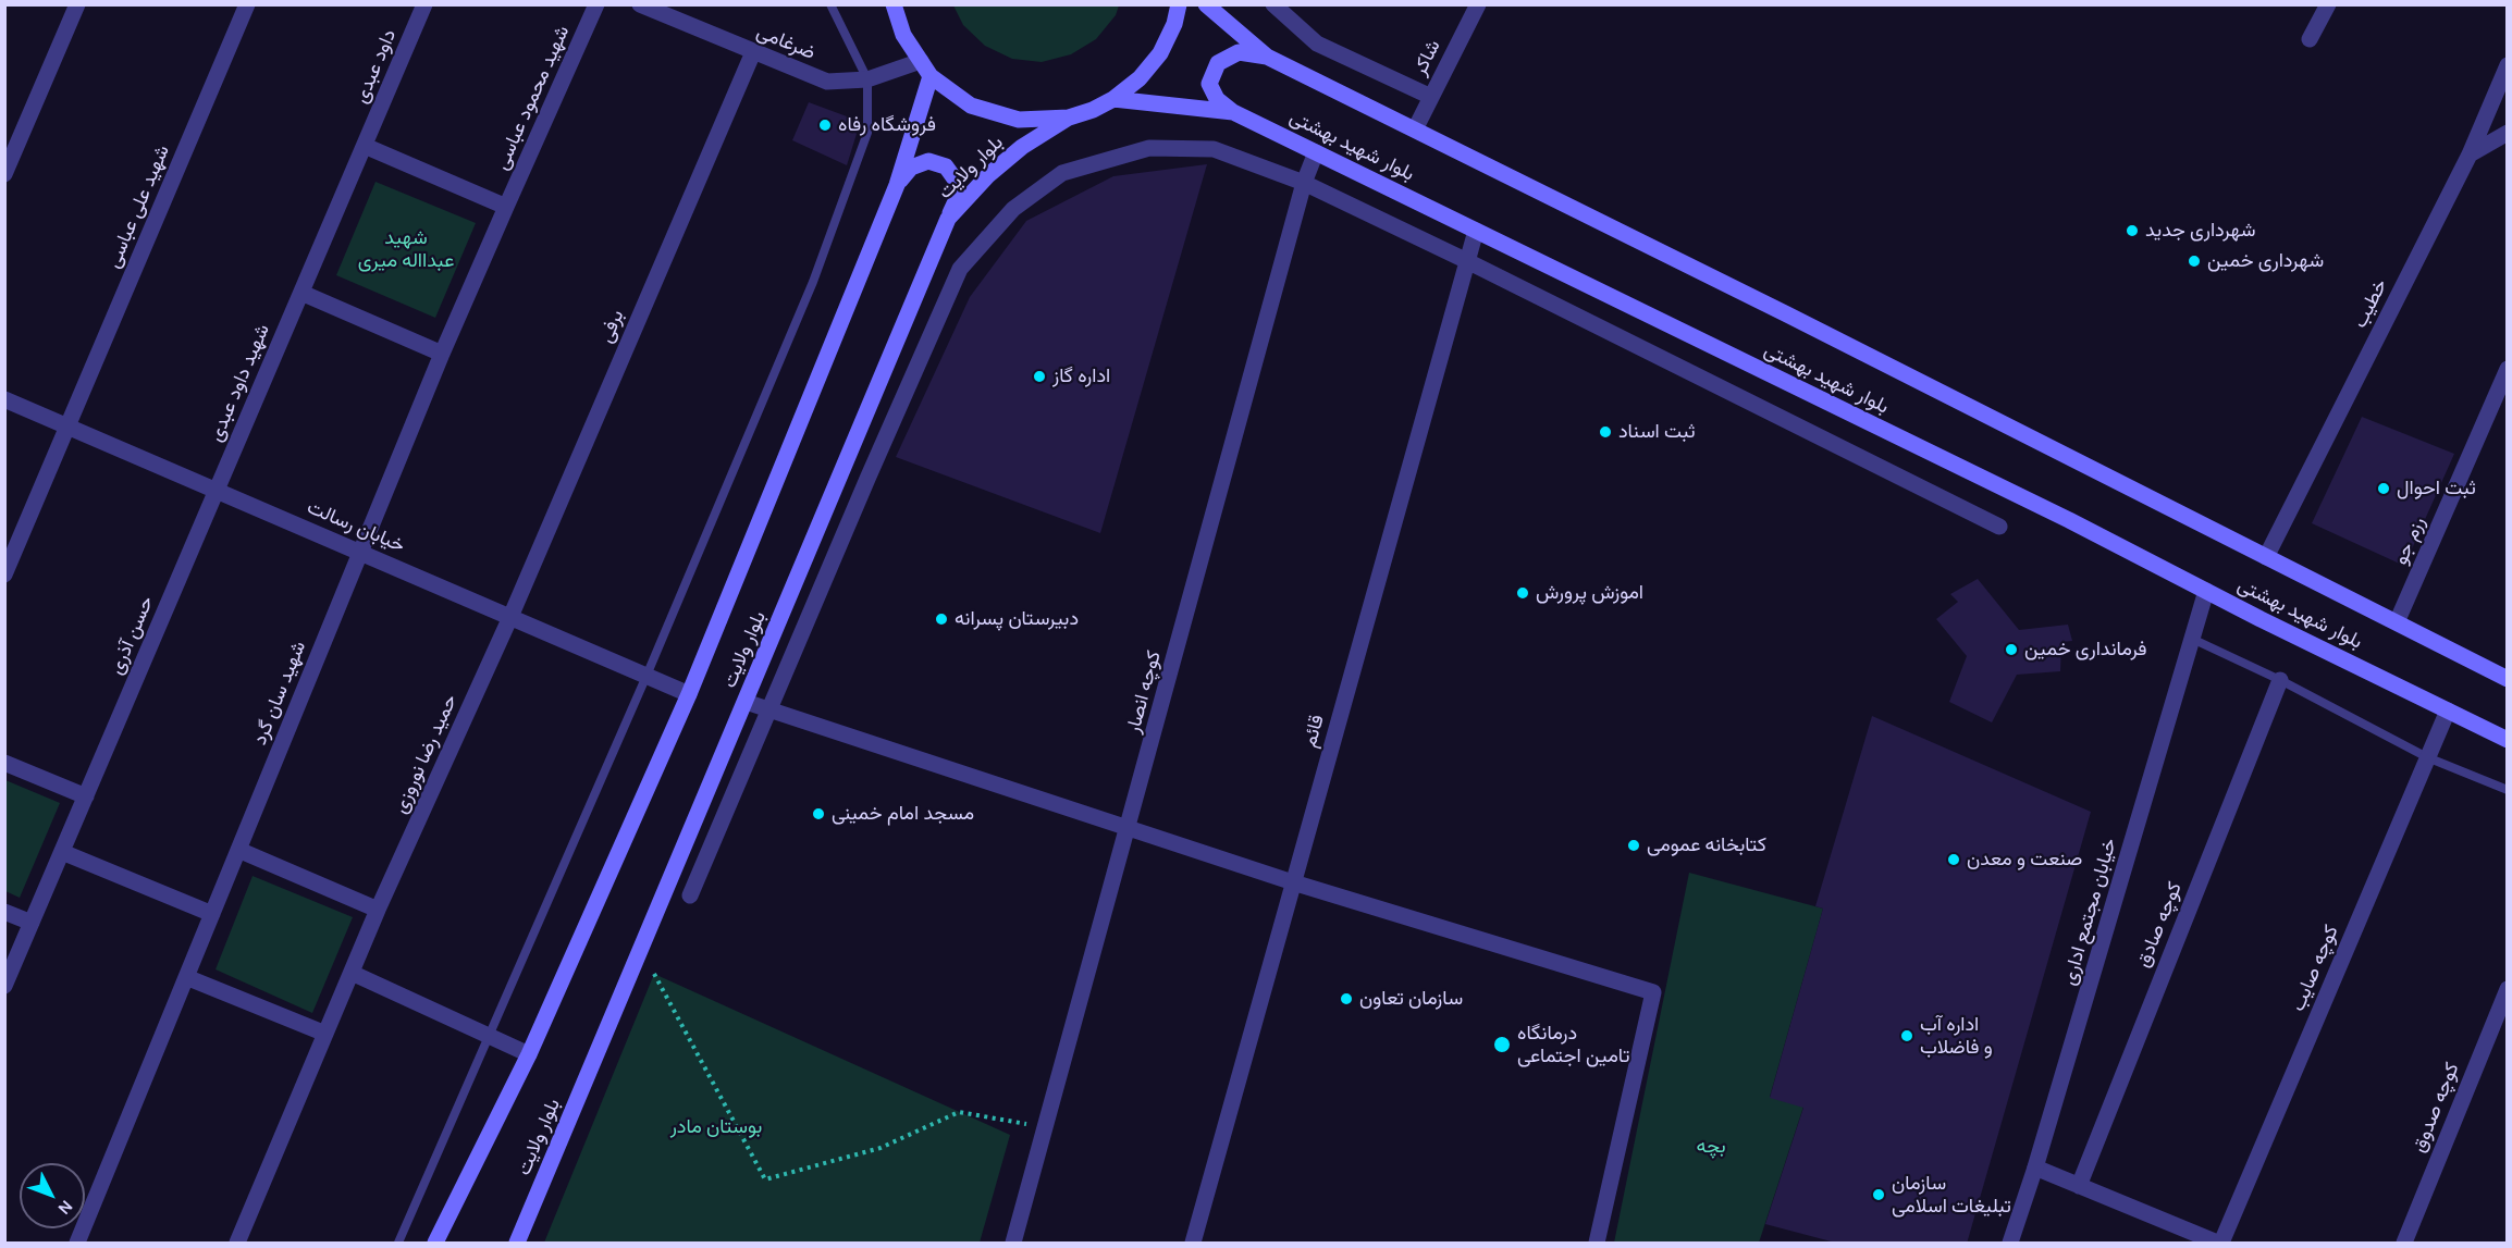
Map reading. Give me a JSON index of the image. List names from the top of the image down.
{
  "streets": {
    "main road": ["بلوار شهید بهشتی", "بلوار ولایت"],
    "street": [
      "ضرغامی",
      "شاکر",
      "داود عبدی",
      "شهید محمود عباسی",
      "شهید علی عباسی",
      "خطیب",
      "برفی",
      "شهید داود عبدی",
      "خیابان رسالت",
      "رزم جو",
      "حسن آذری",
      "کوچه انصار",
      "شهید سان گرد",
      "قائم",
      "حمید رضا نوروزی",
      "خیابان مجتمع اداری",
      "کوچه صادق",
      "کوچه صایب",
      "کوچه صدوق"
    ]
  },
  "crossings": [
    ["ضرغامی", "برفی"],
    ["شاکر", "بلوار شهید بهشتی"],
    ["داود عبدی", "شهید داود عبدی"],
    ["بلوار شهید بهشتی", "خطیب"],
    ["بلوار شهید بهشتی", "رزم جو"],
    ["بلوار شهید بهشتی", "کوچه انصار"],
    ["بلوار شهید بهشتی", "قائم"],
    ["بلوار شهید بهشتی", "خیابان مجتمع اداری"],
    ["بلوار شهید بهشتی", "کوچه صایب"],
    ["بلوار ولایت", "خیابان رسالت"],
    ["شهید علی عباسی", "خیابان رسالت"],
    ["برفی", "خیابان رسالت"],
    ["برفی", "حمید رضا نوروزی"],
    ["شهید داود عبدی", "خیابان رسالت"],
    ["شهید داود عبدی", "حسن آذری"],
    ["خیابان رسالت", "حسن آذری"],
    ["خیابان رسالت", "شهید سان گرد"],
    ["خیابان رسالت", "حمید رضا نوروزی"]
  ],
  "parks": ["شهید عبدااله میری", "بوستان مادر", "بچه"],
  "places": [
    "فروشگاه رفاه",
    "شهرداری جدید",
    "شهرداری خمین",
    "اداره گاز",
    "ثبت اسناد",
    "ثبت احوال",
    "اموزش پرورش",
    "دبیرستان پسرانه",
    "فرمانداری خمین",
    "مسجد امام خمینی",
    "کتابخانه عمومی",
    "صنعت و معدن",
    "سازمان تعاون",
    "اداره آب و فاضلاب",
    "درمانگاه تامین اجتماعی",
    "سازمان تبلیغات اسلامی"
  ],
  "north": "bottom right"
}
